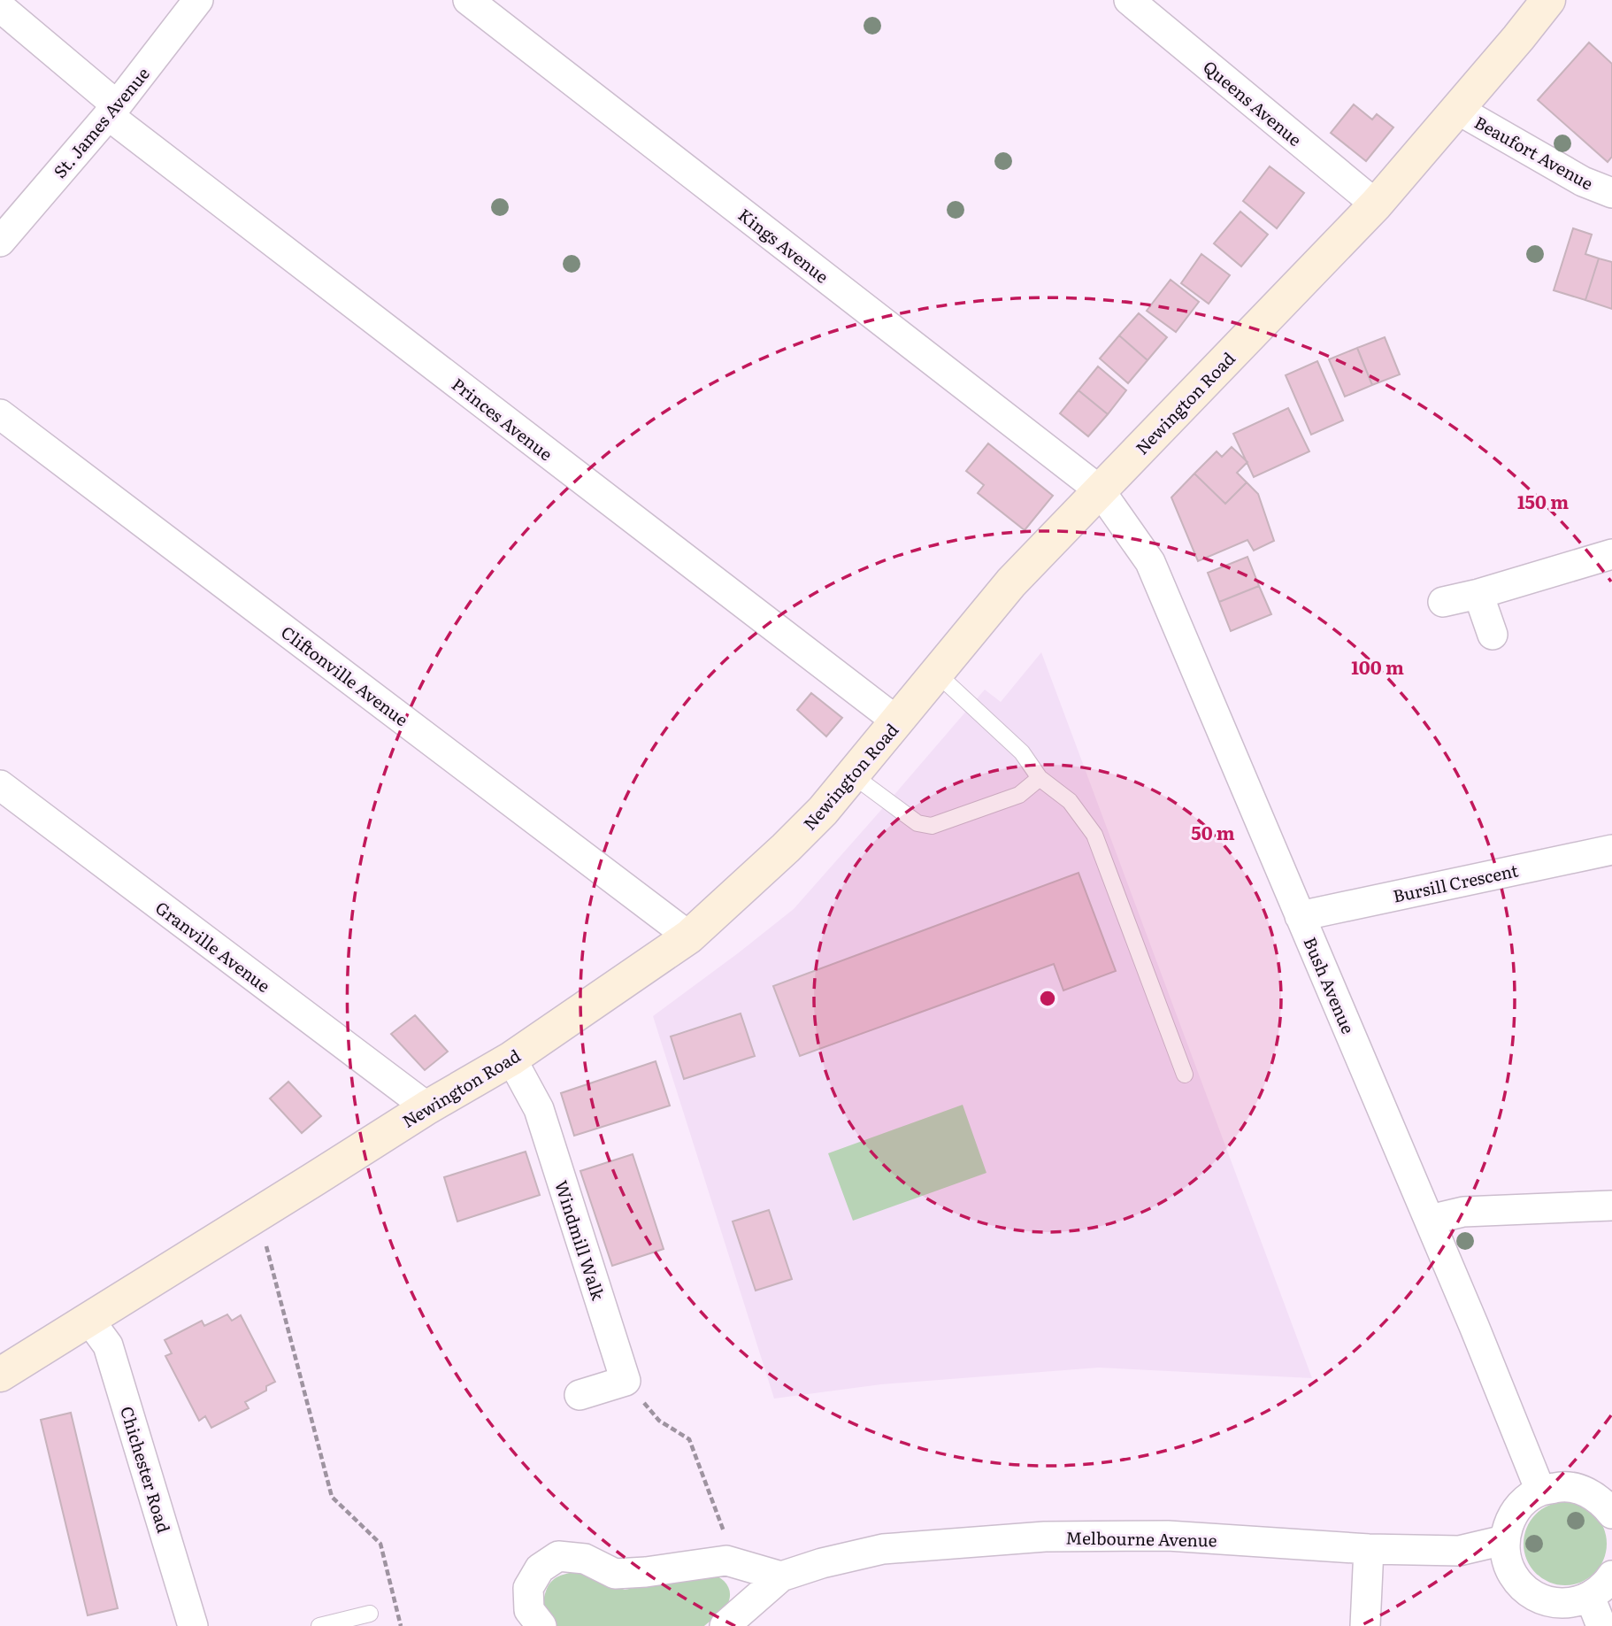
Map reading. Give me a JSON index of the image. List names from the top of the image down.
{
  "streets": {
    "main road": ["Newington Road"],
    "street": [
      "Queens Avenue",
      "St. James Avenue",
      "Beaufort Avenue",
      "Kings Avenue",
      "Princes Avenue",
      "Cliftonville Avenue",
      "Bursill Crescent",
      "Granville Avenue",
      "Bush Avenue",
      "Windmill Walk",
      "Chichester Road",
      "Melbourne Avenue"
    ]
  },
  "crossings": [
    ["Queens Avenue", "Newington Road"],
    ["St. James Avenue", "Princes Avenue"],
    ["Beaufort Avenue", "Newington Road"],
    ["Kings Avenue", "Newington Road"],
    ["Kings Avenue", "Bush Avenue"],
    ["Newington Road", "Princes Avenue"],
    ["Newington Road", "Cliftonville Avenue"],
    ["Newington Road", "Granville Avenue"],
    ["Newington Road", "Bush Avenue"],
    ["Newington Road", "Windmill Walk"],
    ["Newington Road", "Chichester Road"],
    ["Bursill Crescent", "Bush Avenue"]
  ],
  "rings": ["150 m", "100 m", "50 m"]
}
